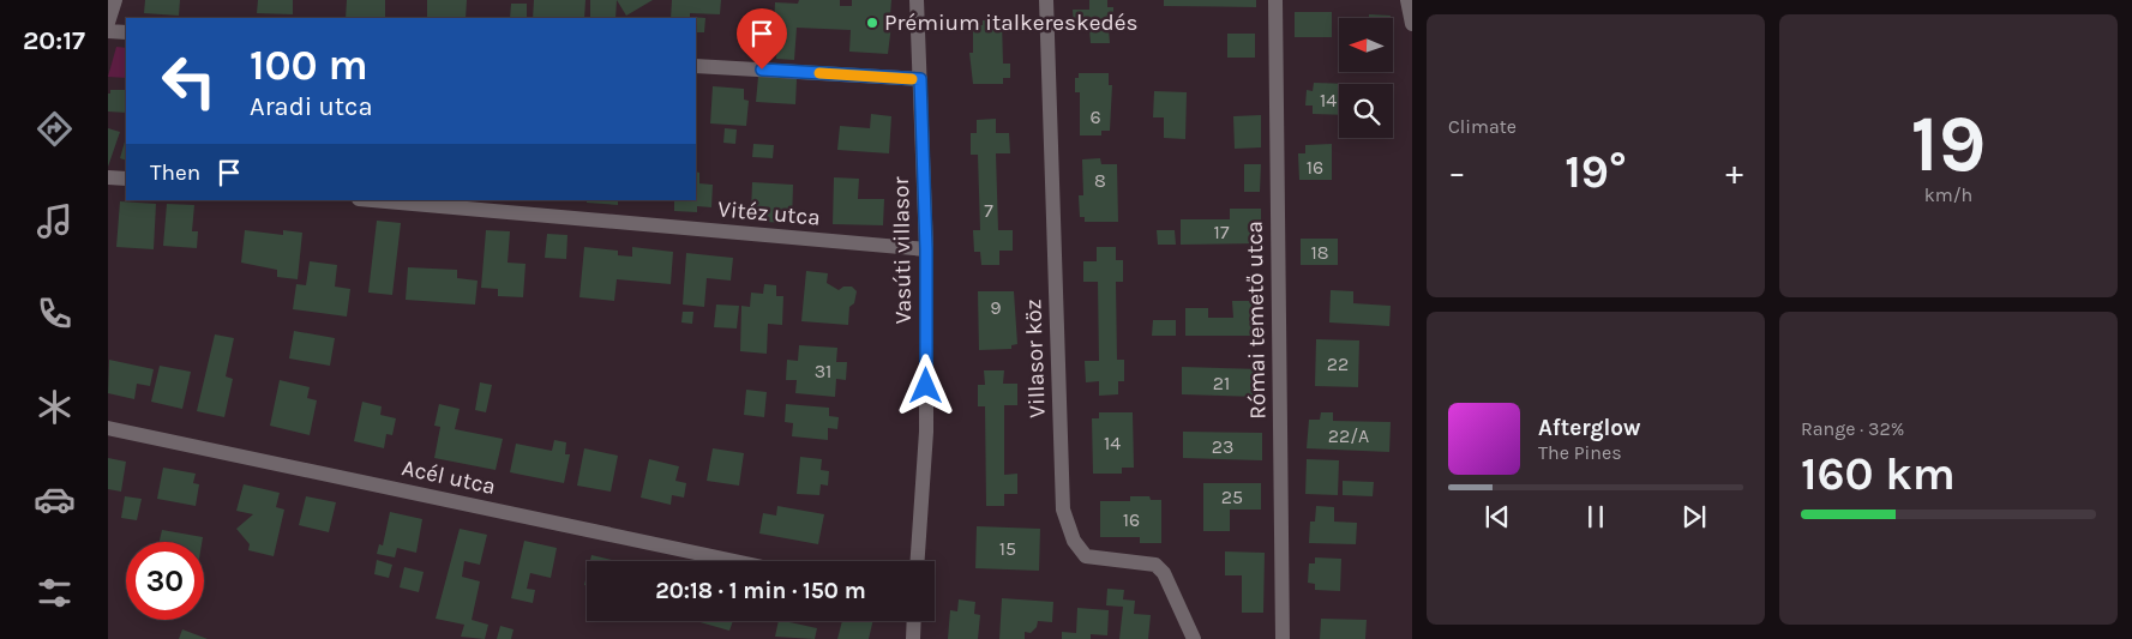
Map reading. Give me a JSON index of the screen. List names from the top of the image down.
{
  "streets": {
    "street": [
      "Vitéz utca",
      "Vasúti villasor",
      "Római temető utca",
      "Villasor köz",
      "Acél utca"
    ]
  },
  "crossings": [
    ["Vitéz utca", "Vasúti villasor"]
  ],
  "places": ["Prémium italkereskedés"],
  "house_numbers": [
    "14",
    "6",
    "16",
    "8",
    "7",
    "17",
    "18",
    "9",
    "22",
    "31",
    "21",
    "22/A",
    "14",
    "23",
    "25",
    "16",
    "15"
  ],
  "north": "left",
  "page": {
    "tabs": "20:17",
    "tile": [
      "Climate",
      ["19", "km/h"],
      ["Range · 32%", "160 km"]
    ],
    "turn": ["100 m", "Aradi utca"],
    "then": "Then",
    "heat": ["−", "19°", "+"],
    "song": ["Afterglow", "The Pines"],
    "limit": "30",
    "trip": "20:18 · 1 min · 150 m"
  }
}
